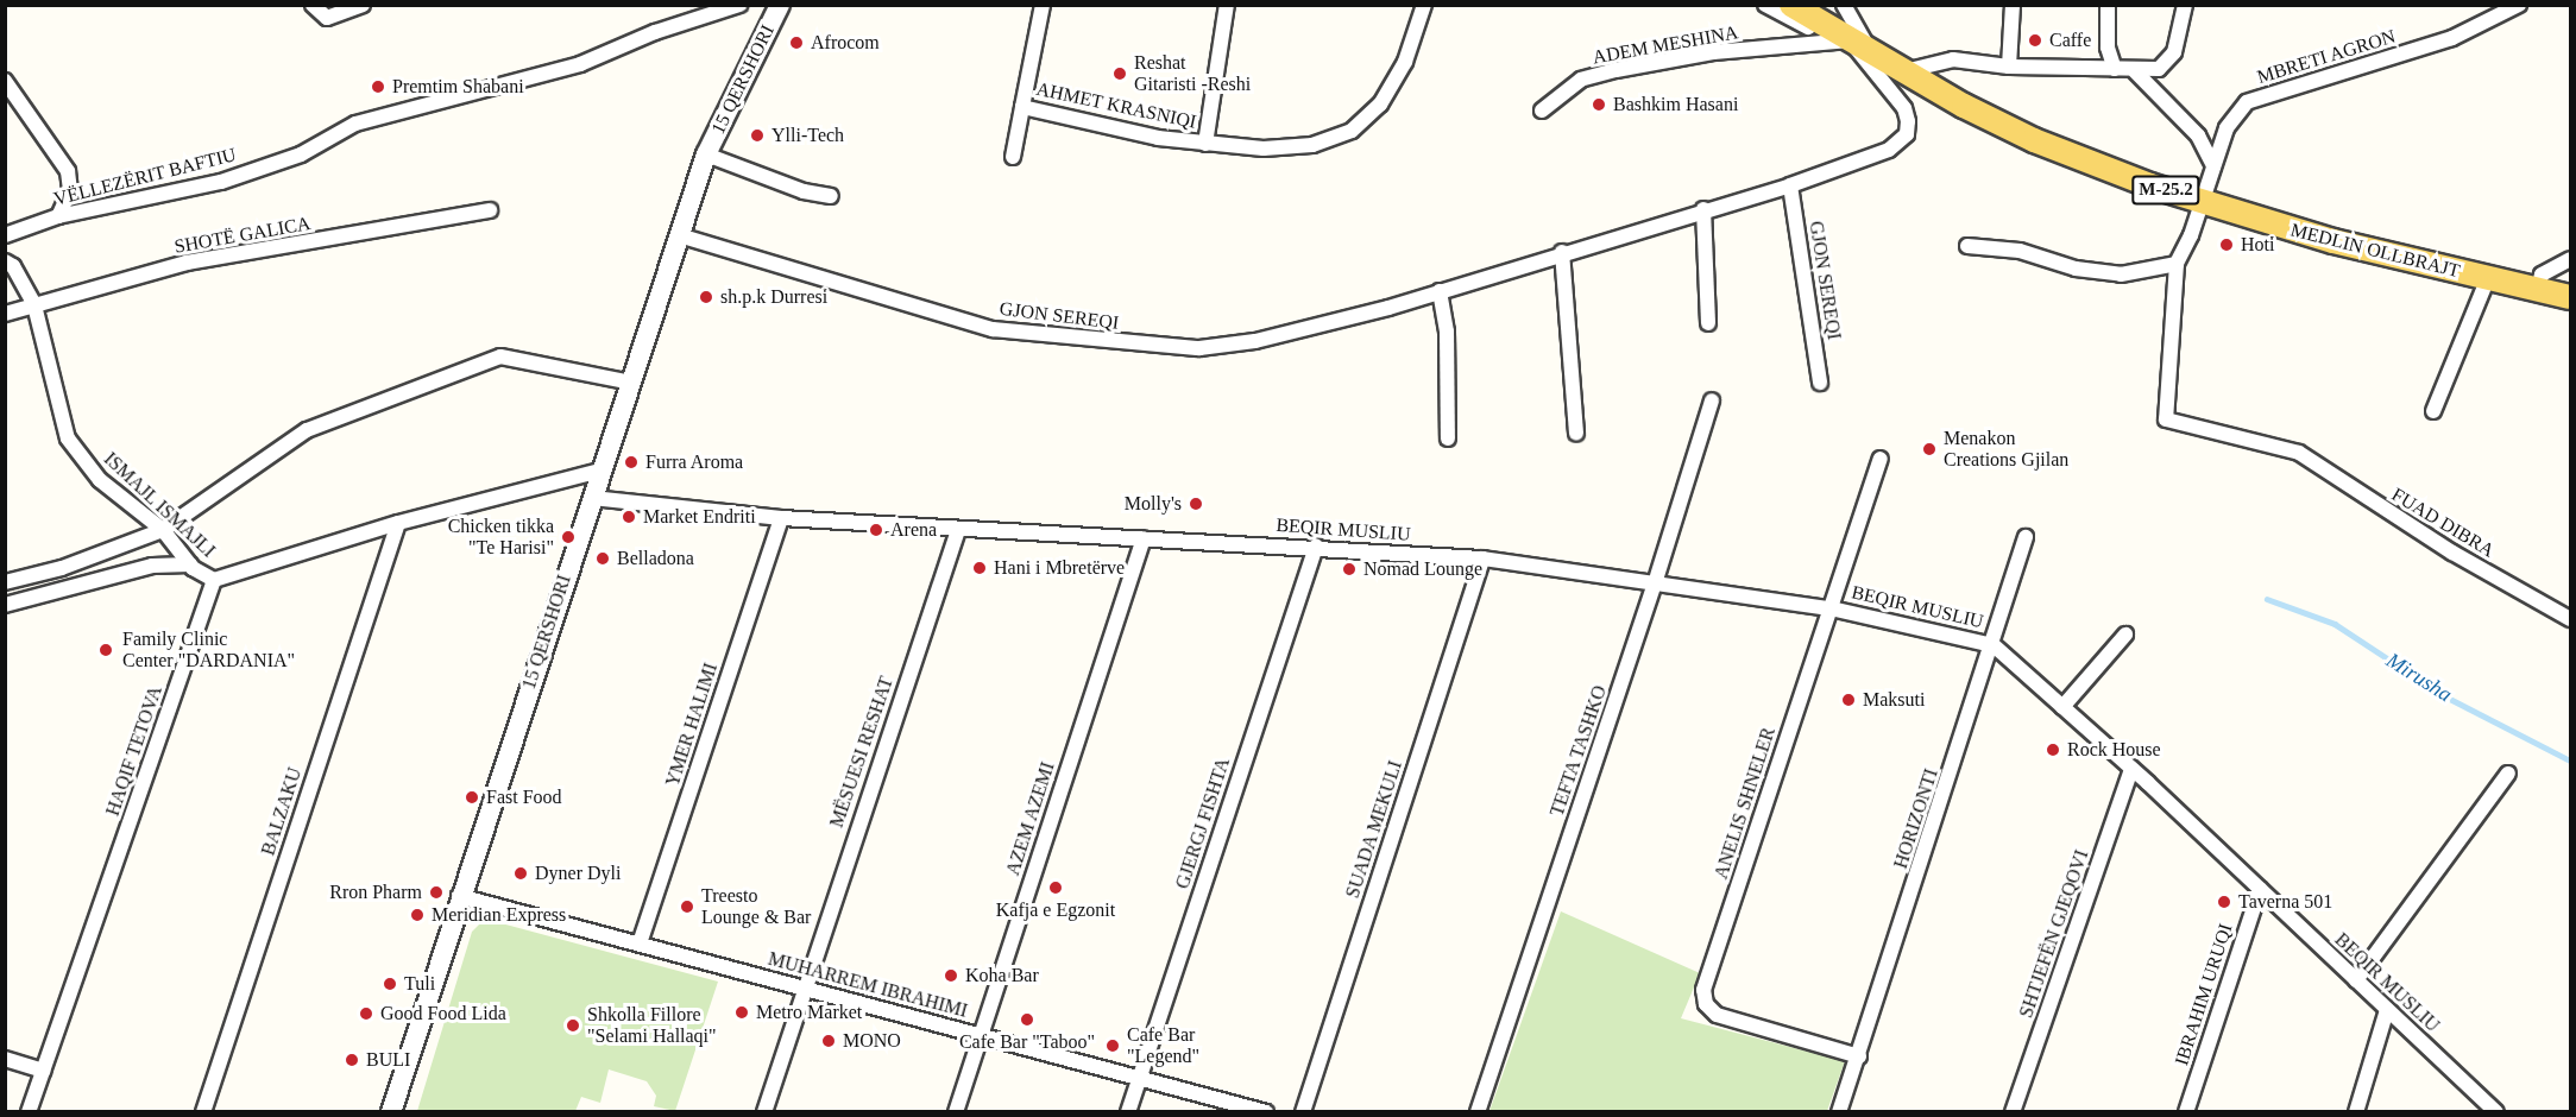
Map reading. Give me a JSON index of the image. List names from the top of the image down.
{
  "streets": {
    "main road": ["M-25.2", "MEDLIN OLLBRAJT"],
    "street": [
      "ADEM MESHINA",
      "MBRETI AGRON",
      "15 QERSHORI",
      "AHMET KRASNIQI",
      "VËLLEZËRIT BAFTIU",
      "SHOTË GALICA",
      "GJON SEREQI",
      "ISMAJL ISMAJLI",
      "FUAD DIBRA",
      "BEQIR MUSLIU",
      "YMER HALIMI",
      "HAQIF TETOVA",
      "TEFTA TASHKO",
      "MËSUESI RESHAT",
      "ANELIS SHNELER",
      "BALZAKU",
      "AZEM AZEMI",
      "HORIZONTI",
      "GJERGJ FISHTA",
      "SUADA MEKULI",
      "SHTJEFËN GJEQOVI",
      "MUHARREM IBRAHIMI",
      "IBRAHIM URUQI"
    ]
  },
  "crossings": [
    ["ADEM MESHINA", "MEDLIN OLLBRAJT"],
    ["ADEM MESHINA", "GJON SEREQI"],
    ["MBRETI AGRON", "MEDLIN OLLBRAJT"],
    ["MBRETI AGRON", "FUAD DIBRA"],
    ["15 QERSHORI", "GJON SEREQI"],
    ["15 QERSHORI", "BEQIR MUSLIU"],
    ["15 QERSHORI", "MUHARREM IBRAHIMI"],
    ["SHOTË GALICA", "ISMAJL ISMAJLI"],
    ["MEDLIN OLLBRAJT", "GJON SEREQI"],
    ["ISMAJL ISMAJLI", "HAQIF TETOVA"],
    ["BEQIR MUSLIU", "YMER HALIMI"],
    ["BEQIR MUSLIU", "TEFTA TASHKO"],
    ["BEQIR MUSLIU", "MËSUESI RESHAT"],
    ["BEQIR MUSLIU", "ANELIS SHNELER"],
    ["BEQIR MUSLIU", "AZEM AZEMI"],
    ["BEQIR MUSLIU", "HORIZONTI"],
    ["BEQIR MUSLIU", "GJERGJ FISHTA"],
    ["BEQIR MUSLIU", "SUADA MEKULI"],
    ["BEQIR MUSLIU", "SHTJEFËN GJEQOVI"],
    ["BEQIR MUSLIU", "IBRAHIM URUQI"],
    ["YMER HALIMI", "MUHARREM IBRAHIMI"],
    ["MËSUESI RESHAT", "MUHARREM IBRAHIMI"],
    ["ANELIS SHNELER", "HORIZONTI"],
    ["AZEM AZEMI", "MUHARREM IBRAHIMI"],
    ["GJERGJ FISHTA", "MUHARREM IBRAHIMI"]
  ],
  "water": ["Mirusha"],
  "places": [
    "Caffe",
    "Afrocom",
    "Reshat Gitaristi -Reshi",
    "Premtim Shabani",
    "Bashkim Hasani",
    "Ylli-Tech",
    "Hoti",
    "sh.p.k Durresi",
    "Menakon Creations Gjilan",
    "Furra Aroma",
    "Molly's",
    "Market Endriti",
    "Arena",
    "Chicken tikka \"Te Harisi\"",
    "Belladona",
    "Hani i Mbretërve",
    "Nomad Lounge",
    "Family Clinic Center \"DARDANIA\"",
    "Maksuti",
    "Rock House",
    "Fast Food",
    "Dyner Dyli",
    "Kafja e Egzonit",
    "Rron Pharm",
    "Taverna 501",
    "Treesto Lounge & Bar",
    "Meridian Express",
    "Koha Bar",
    "Tuli",
    "Metro Market",
    "Good Food Lida",
    "Cafe Bar \"Taboo\"",
    "Shkolla Fillore \"Selami Hallaqi\"",
    "MONO",
    "Cafe Bar \"Legend\"",
    "BULI"
  ]
}
